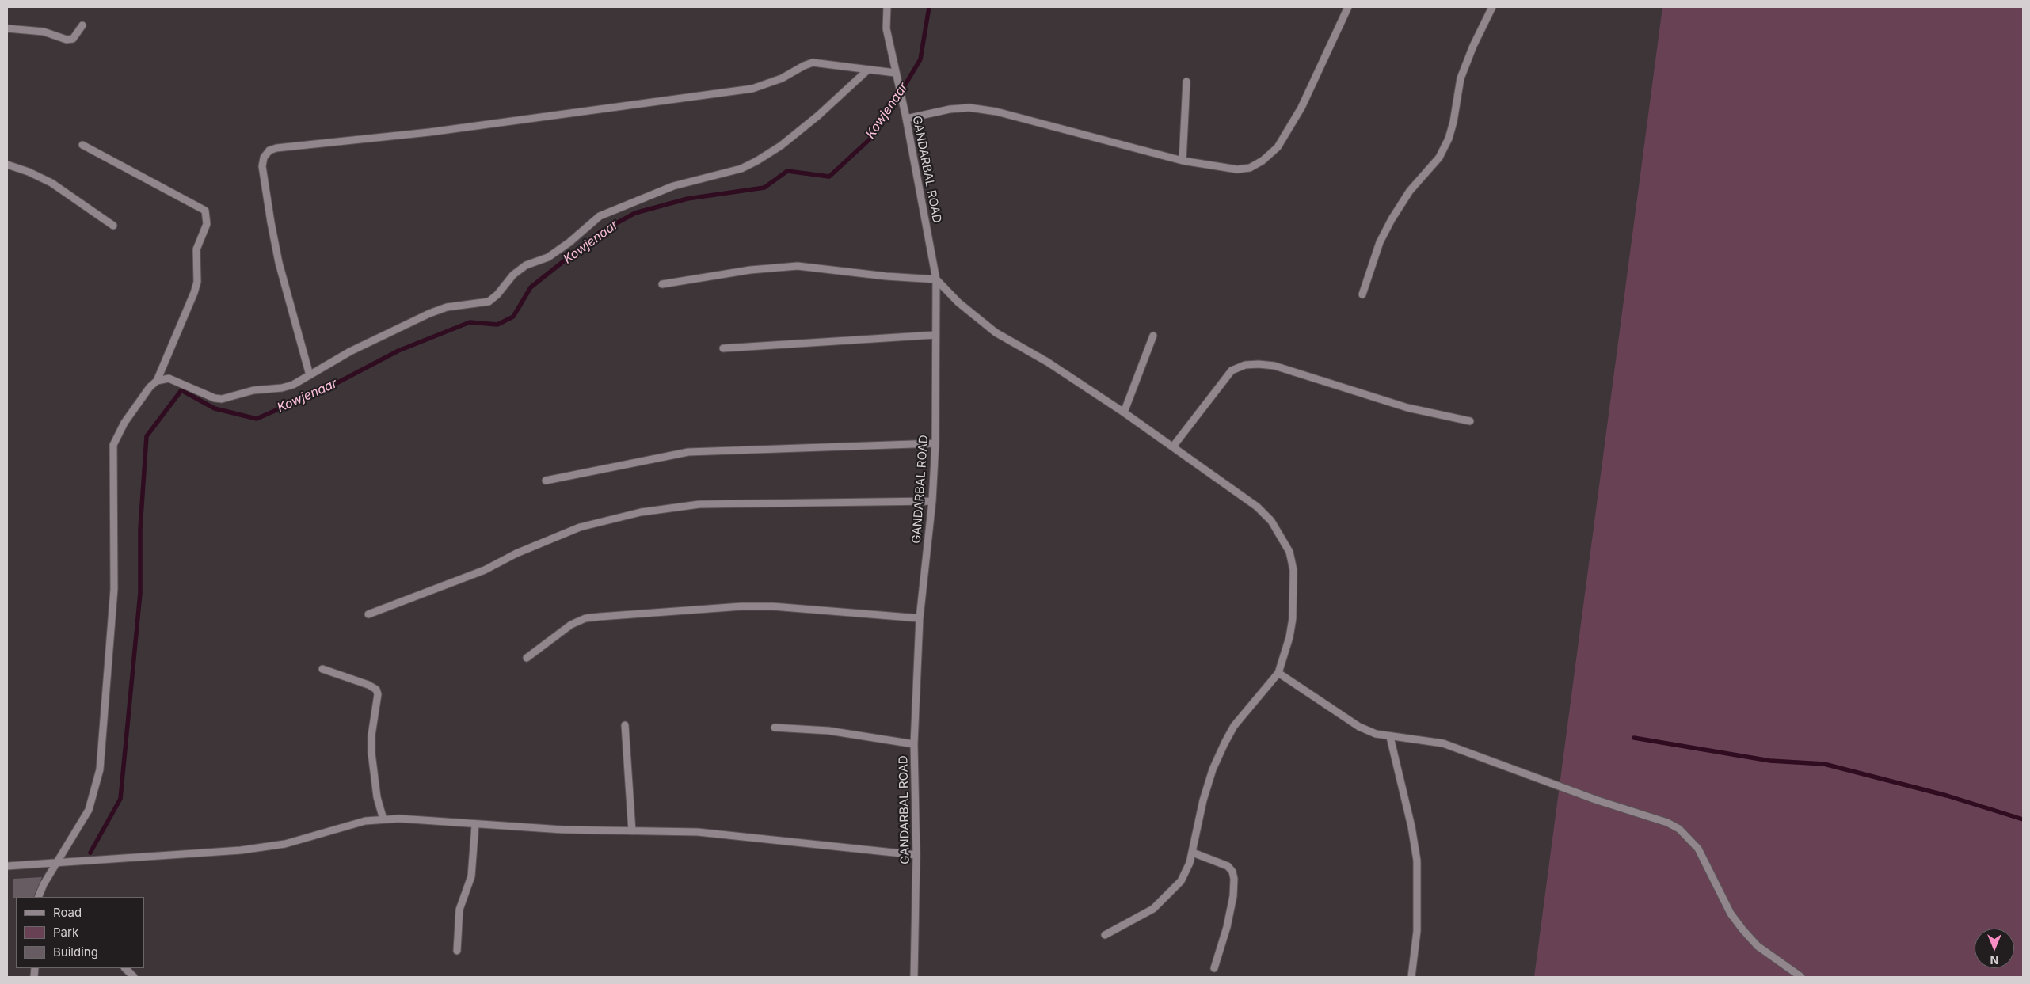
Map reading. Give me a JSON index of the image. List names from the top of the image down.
{
  "streets": {
    "street": ["GANDARBAL ROAD"]
  },
  "water": ["Kowjenaar"],
  "legend": ["Road", "Park", "Building"],
  "north": "bottom"
}
